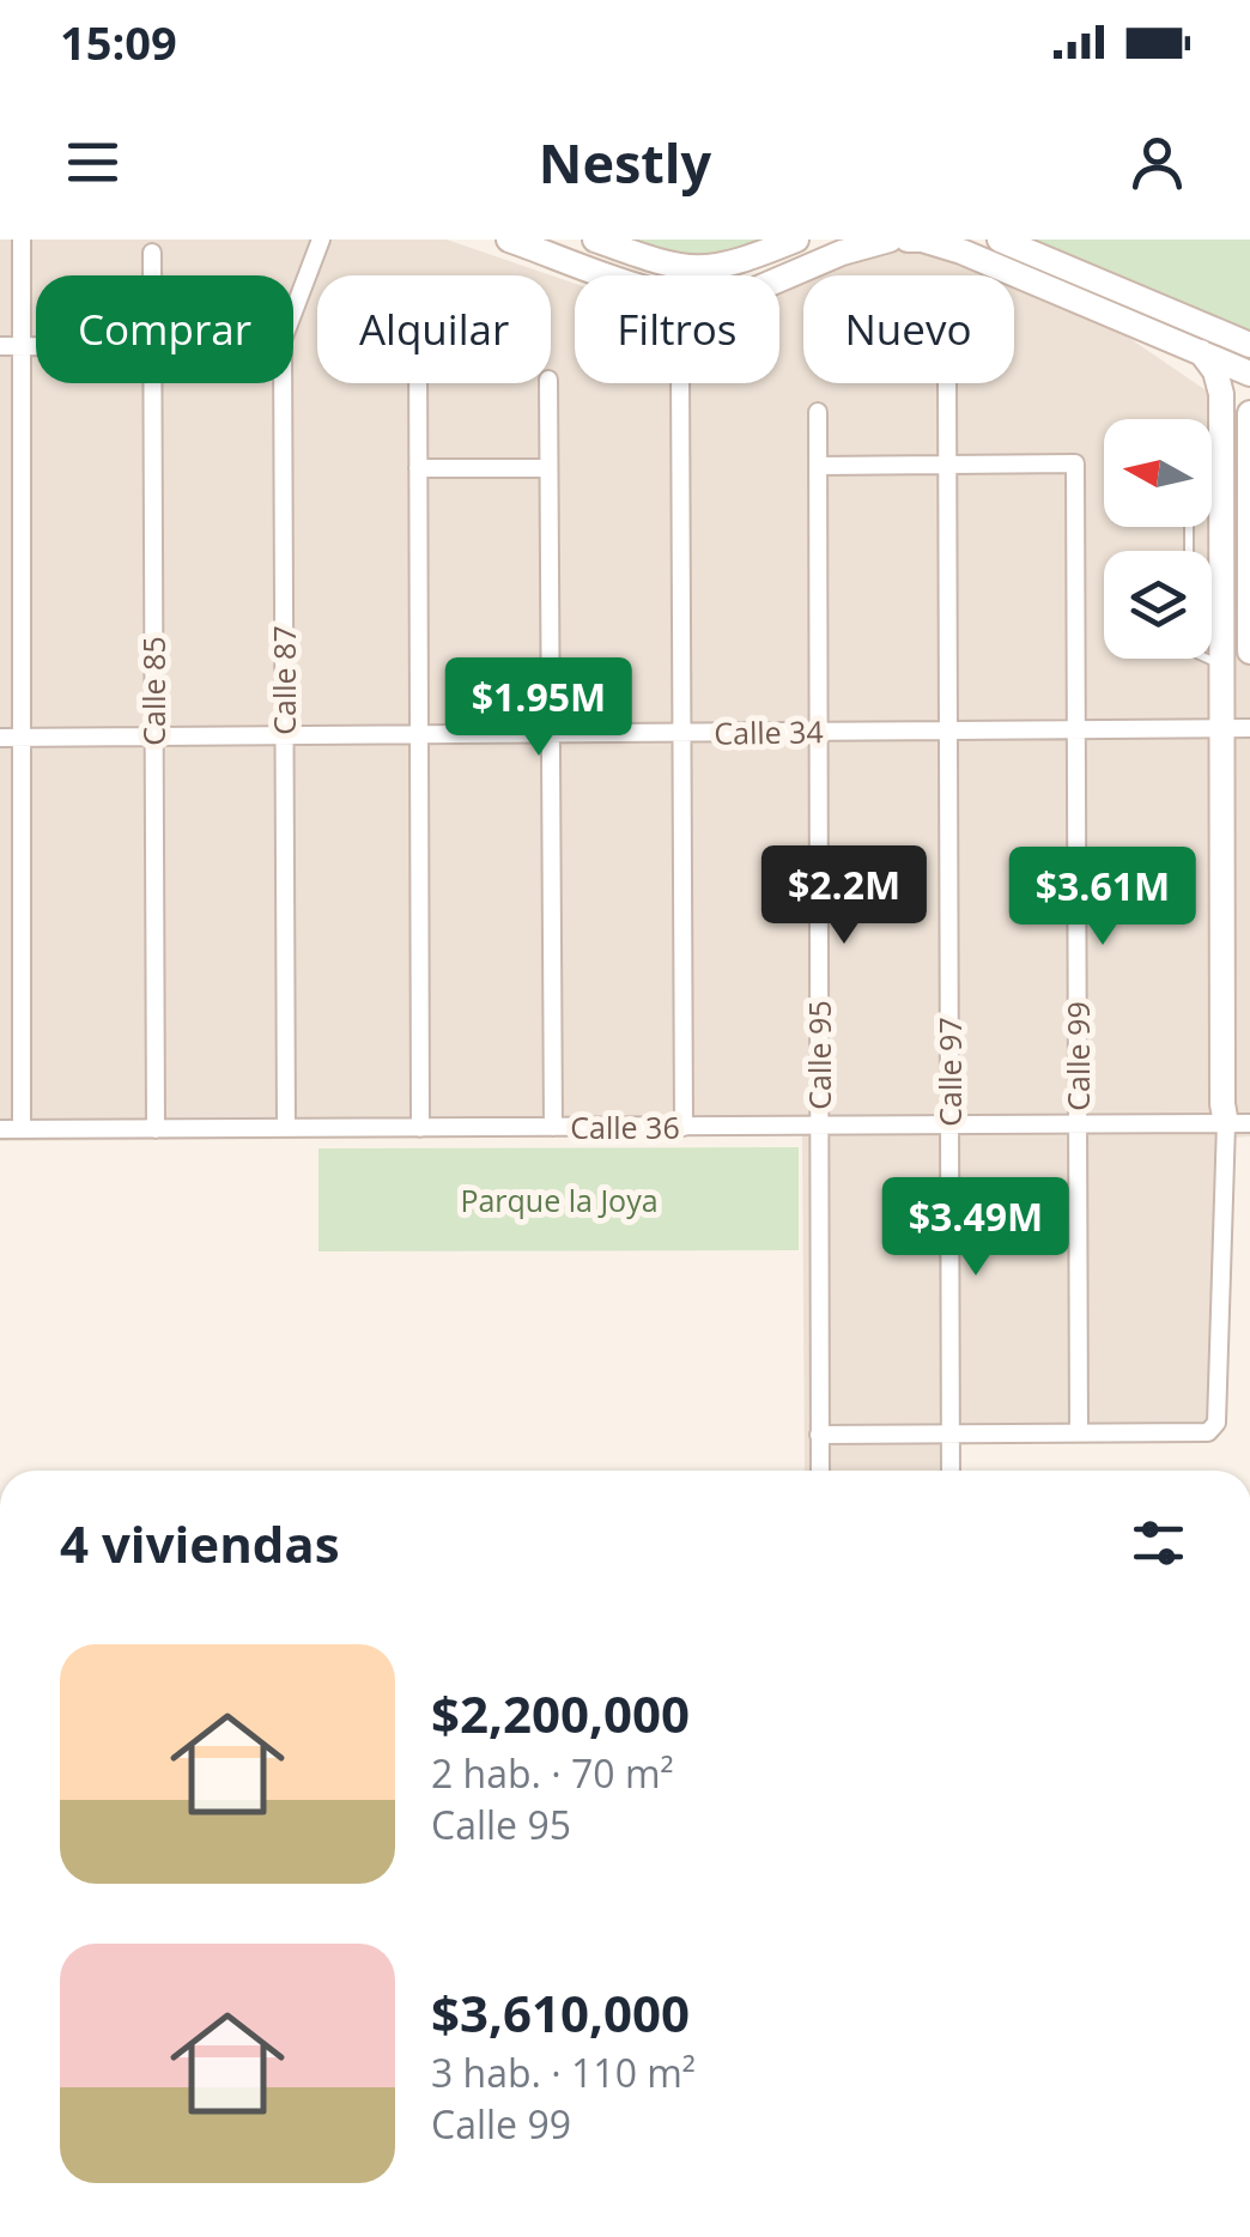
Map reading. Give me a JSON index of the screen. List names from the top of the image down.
{
  "streets": {
    "street": [
      "Calle 87",
      "Calle 85",
      "Calle 34",
      "Calle 95",
      "Calle 99",
      "Calle 97",
      "Calle 36"
    ]
  },
  "crossings": [
    ["Calle 87", "Calle 34"],
    ["Calle 87", "Calle 36"],
    ["Calle 85", "Calle 34"],
    ["Calle 85", "Calle 36"],
    ["Calle 34", "Calle 95"],
    ["Calle 34", "Calle 99"],
    ["Calle 34", "Calle 97"],
    ["Calle 95", "Calle 36"],
    ["Calle 99", "Calle 97"],
    ["Calle 99", "Calle 36"],
    ["Calle 97", "Calle 36"]
  ],
  "parks": ["Parque la Joya"],
  "north": "left",
  "page": {
    "status": "15:09",
    "header": "Nestly",
    "chip": [
      "Comprar",
      "Alquilar",
      "Filtros",
      "Nuevo"
    ],
    "price": [
      "$1.95M",
      "$2.2M",
      "$3.61M",
      "$3.49M"
    ],
    "heading": "4 viviendas",
    "list": [
      {
        "name": "$2,200,000",
        "note": "2 hab. · 70 m² · Calle 95"
      },
      {
        "name": "$3,610,000",
        "note": "3 hab. · 110 m² · Calle 99"
      }
    ]
  }
}
